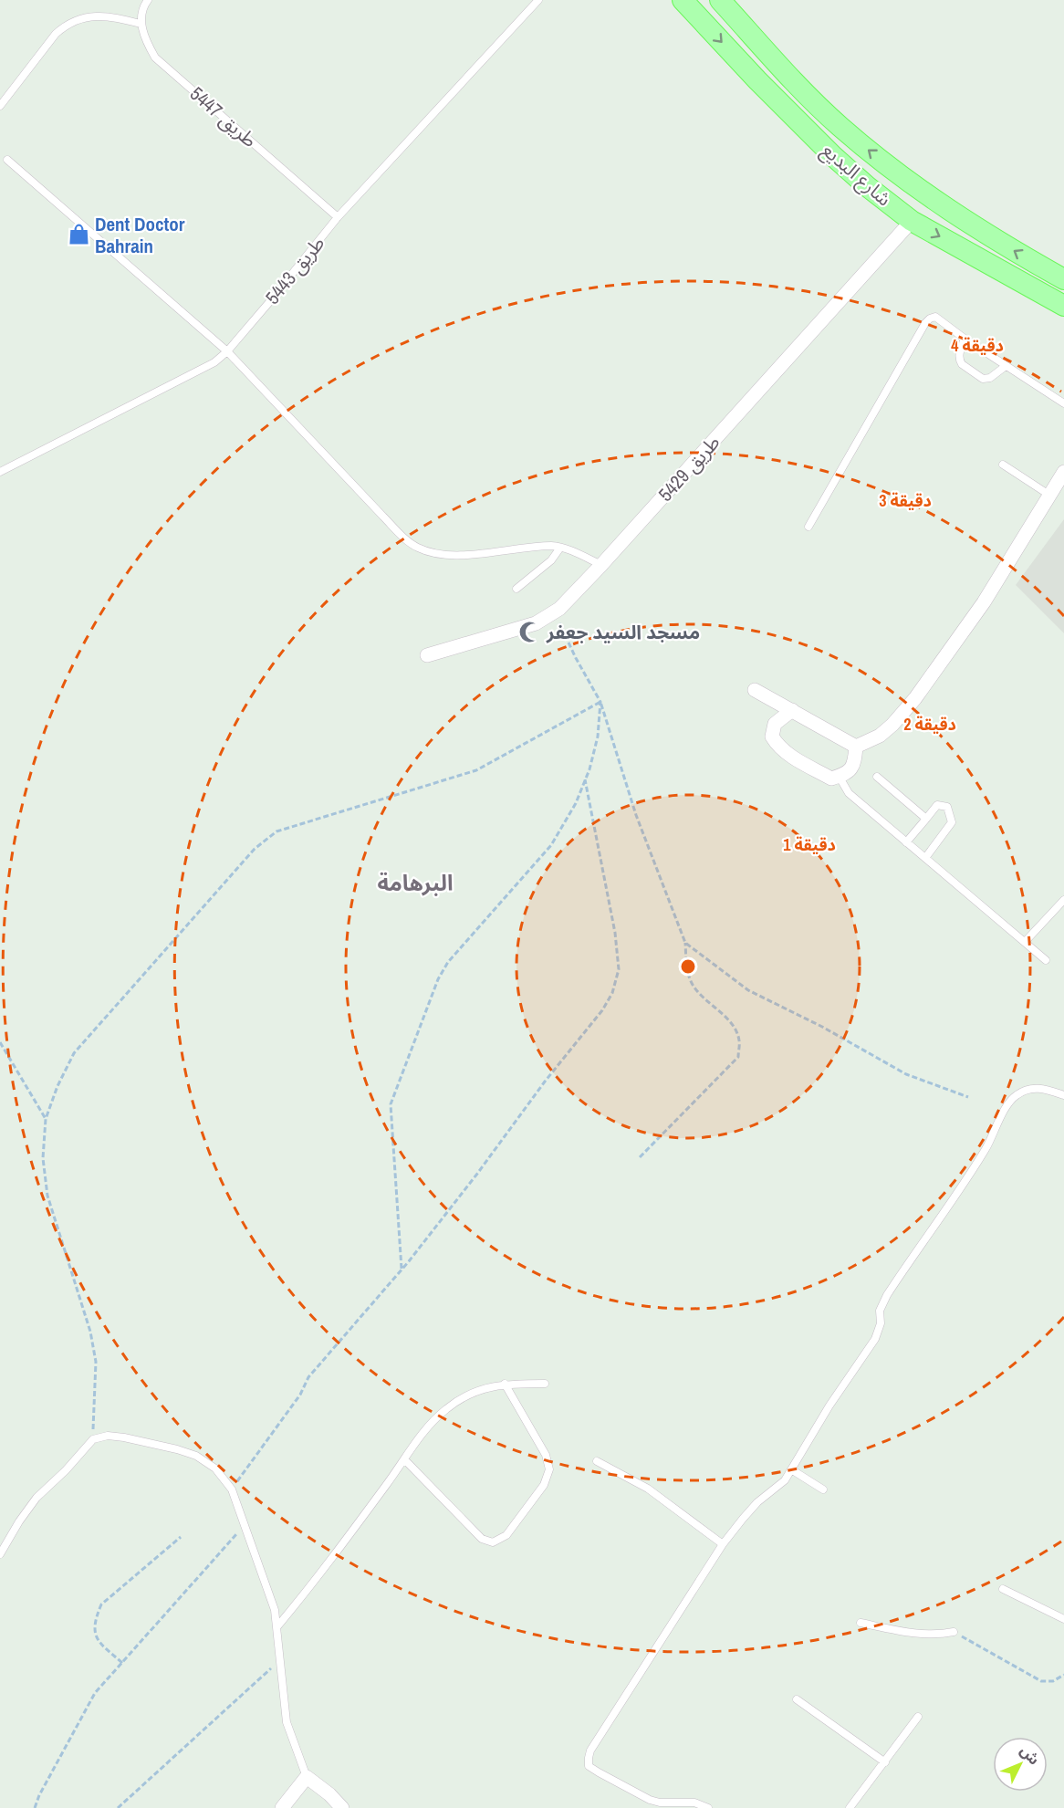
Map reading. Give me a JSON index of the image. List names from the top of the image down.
{
  "streets": {
    "main road": ["شارع البديع"],
    "street": ["طريق 5429"],
    "lane": ["طريق 5447", "طريق 5443"]
  },
  "crossings": [
    ["طريق 5447", "طريق 5443"],
    ["شارع البديع", "طريق 5429"]
  ],
  "districts": ["البرهامة"],
  "places": {
    "shop": ["Dent Doctor Bahrain"],
    "mosque": ["مسجد السيد جعفر"]
  },
  "north": "top right",
  "rings": [
    "4 دقيقة",
    "3 دقيقة",
    "2 دقيقة",
    "1 دقيقة"
  ]
}
